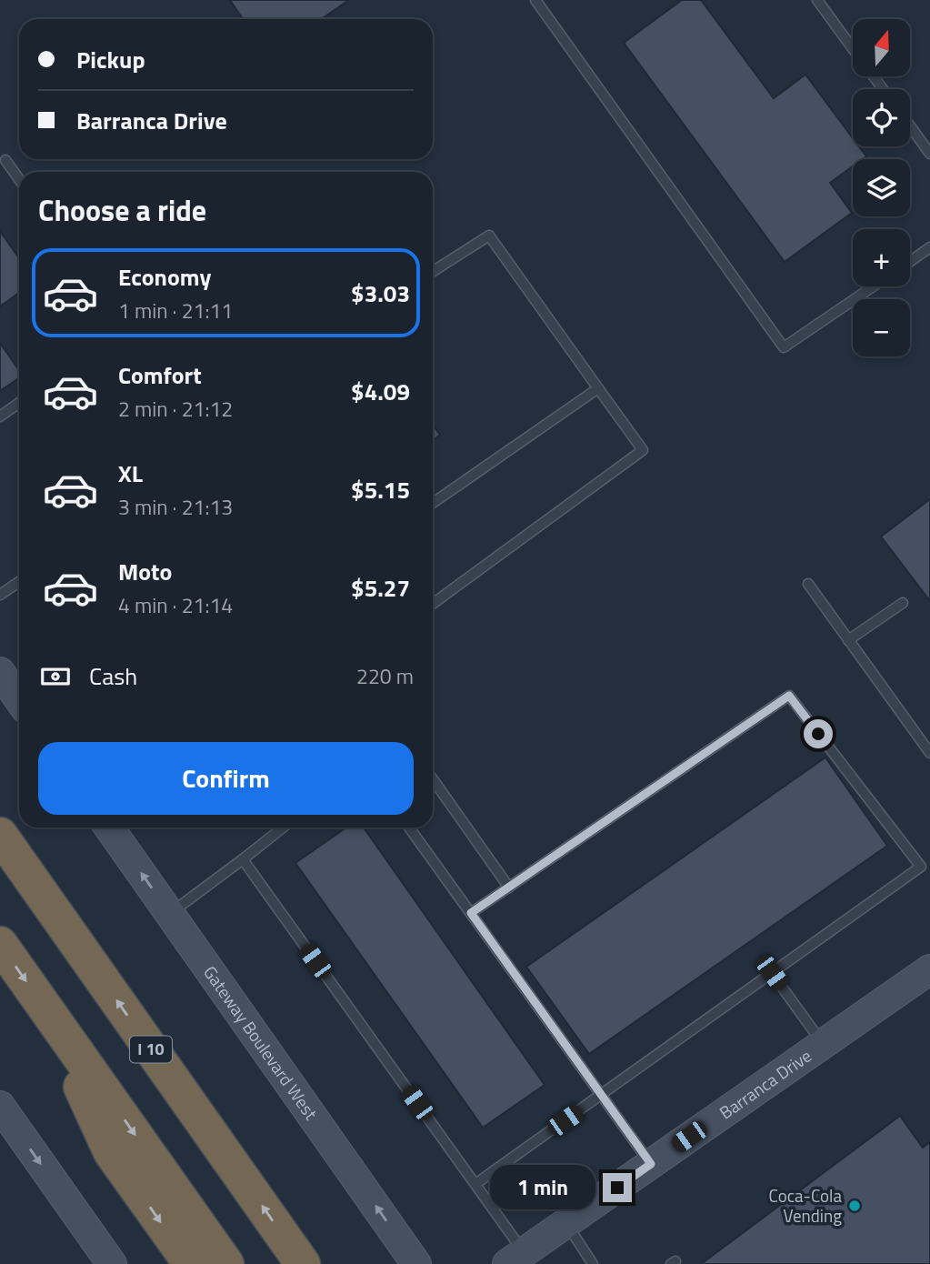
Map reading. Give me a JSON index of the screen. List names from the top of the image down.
{
  "streets": {
    "highway": ["I 10"],
    "main road": ["Gateway Boulevard West", "Barranca Drive"]
  },
  "places": ["Coca-Cola Vending"],
  "north": "top",
  "page": {
    "map_buttons": ["+", "−"],
    "banner": ["Pickup", "Barranca Drive"],
    "heading": "Choose a ride",
    "list": [
      {
        "name": "Economy",
        "note": "1 min · 21:11",
        "value": "$3.03"
      },
      {
        "name": "Comfort",
        "note": "2 min · 21:12",
        "value": "$4.09"
      },
      {
        "name": "XL",
        "note": "3 min · 21:13",
        "value": "$5.15"
      },
      {
        "name": "Moto",
        "note": "4 min · 21:14",
        "value": "$5.27"
      }
    ],
    "pay": ["Cash", "220 m"],
    "buttons": "Confirm",
    "bubble": "1 min"
  }
}
